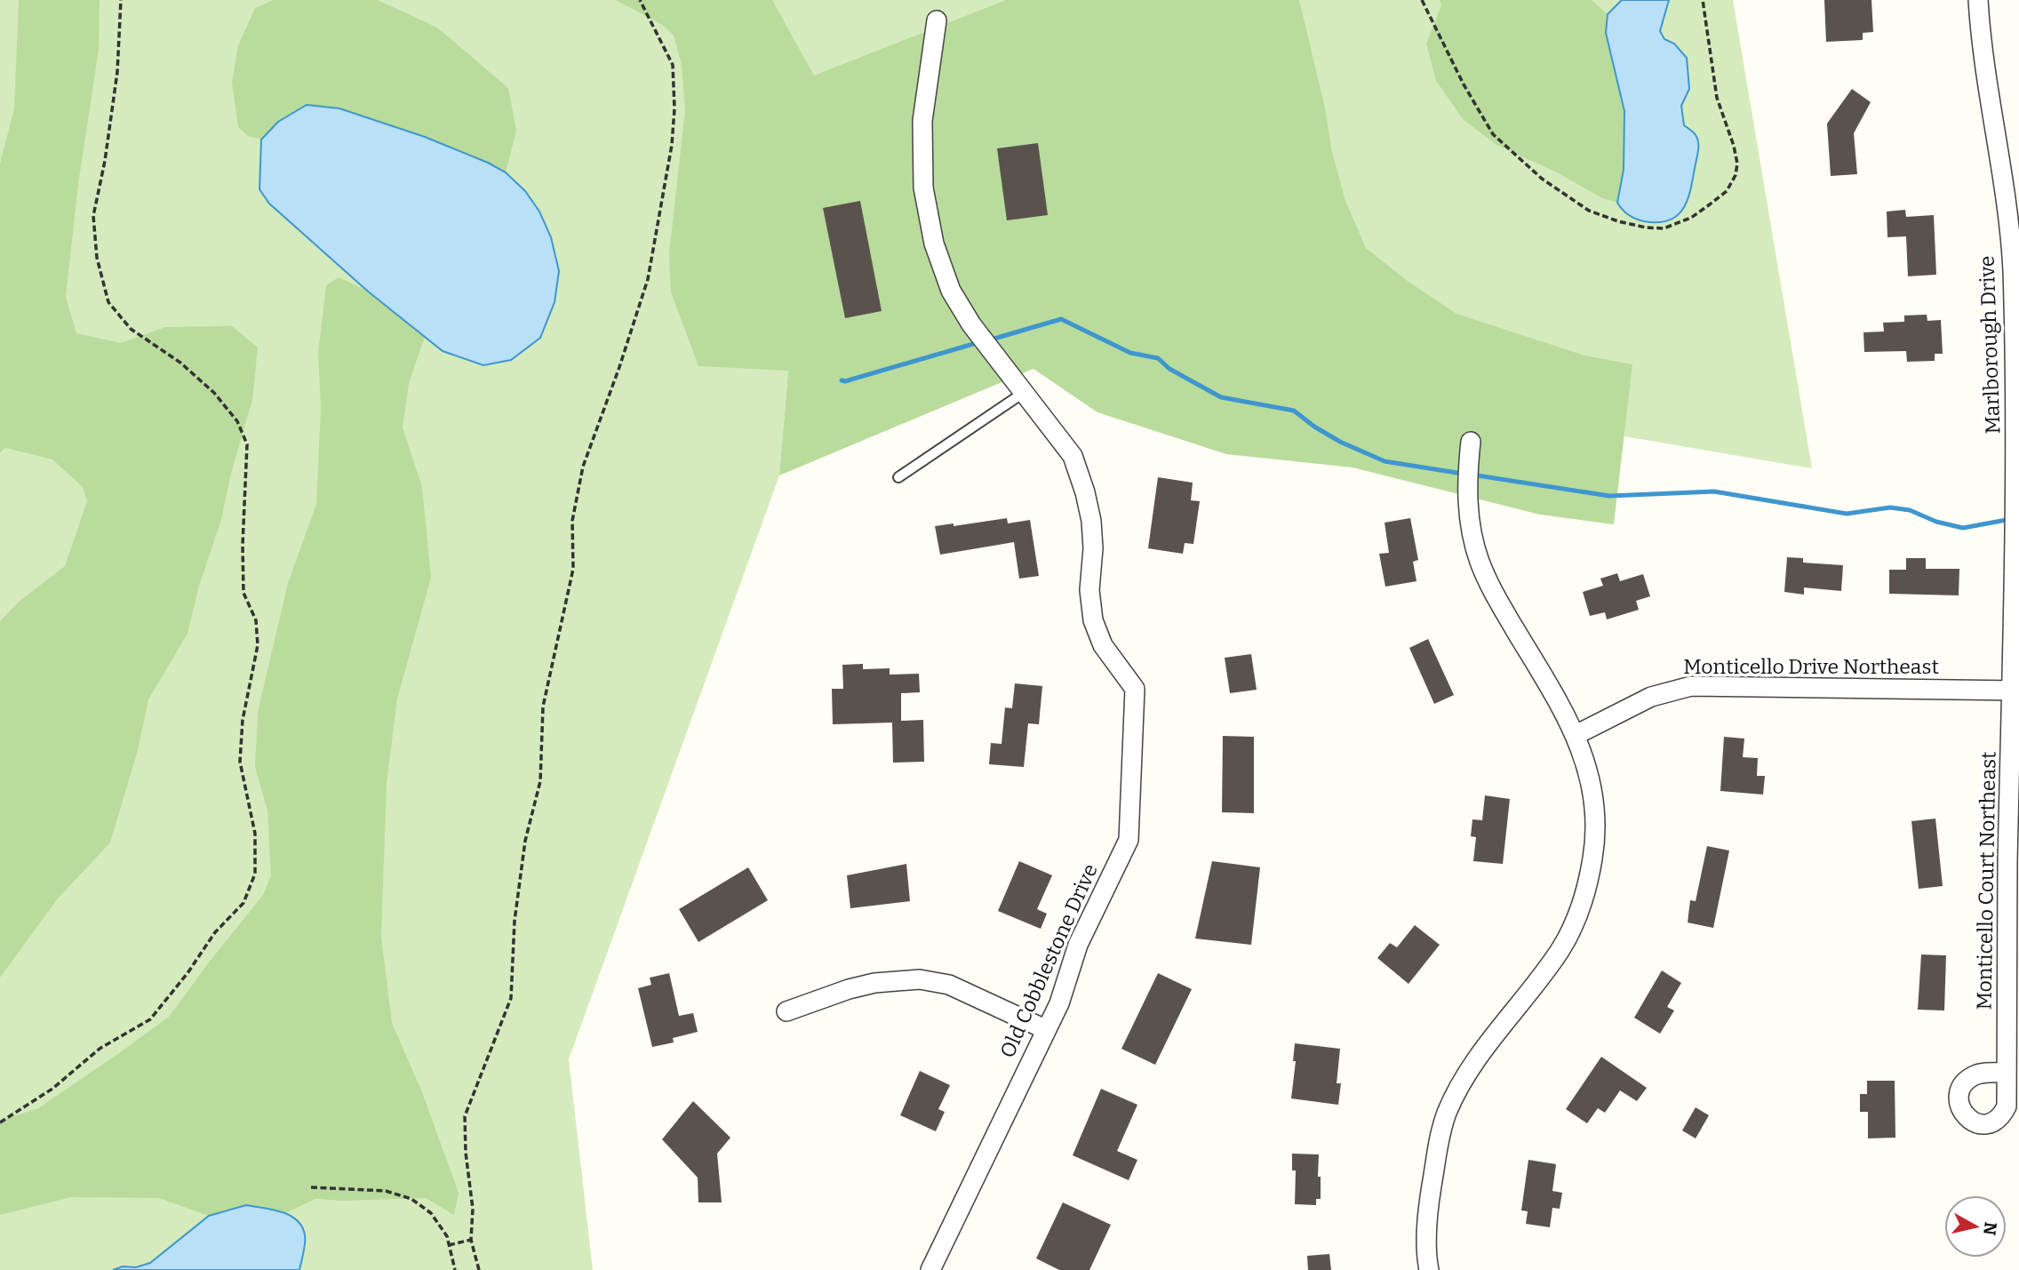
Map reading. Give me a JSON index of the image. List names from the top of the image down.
{
  "streets": {
    "street": [
      "Marlborough Drive",
      "Monticello Drive Northeast",
      "Monticello Court Northeast",
      "Old Cobblestone Drive"
    ]
  },
  "crossings": [
    ["Marlborough Drive", "Monticello Drive Northeast"],
    ["Marlborough Drive", "Monticello Court Northeast"],
    ["Monticello Drive Northeast", "Monticello Court Northeast"]
  ],
  "north": "right"
}
